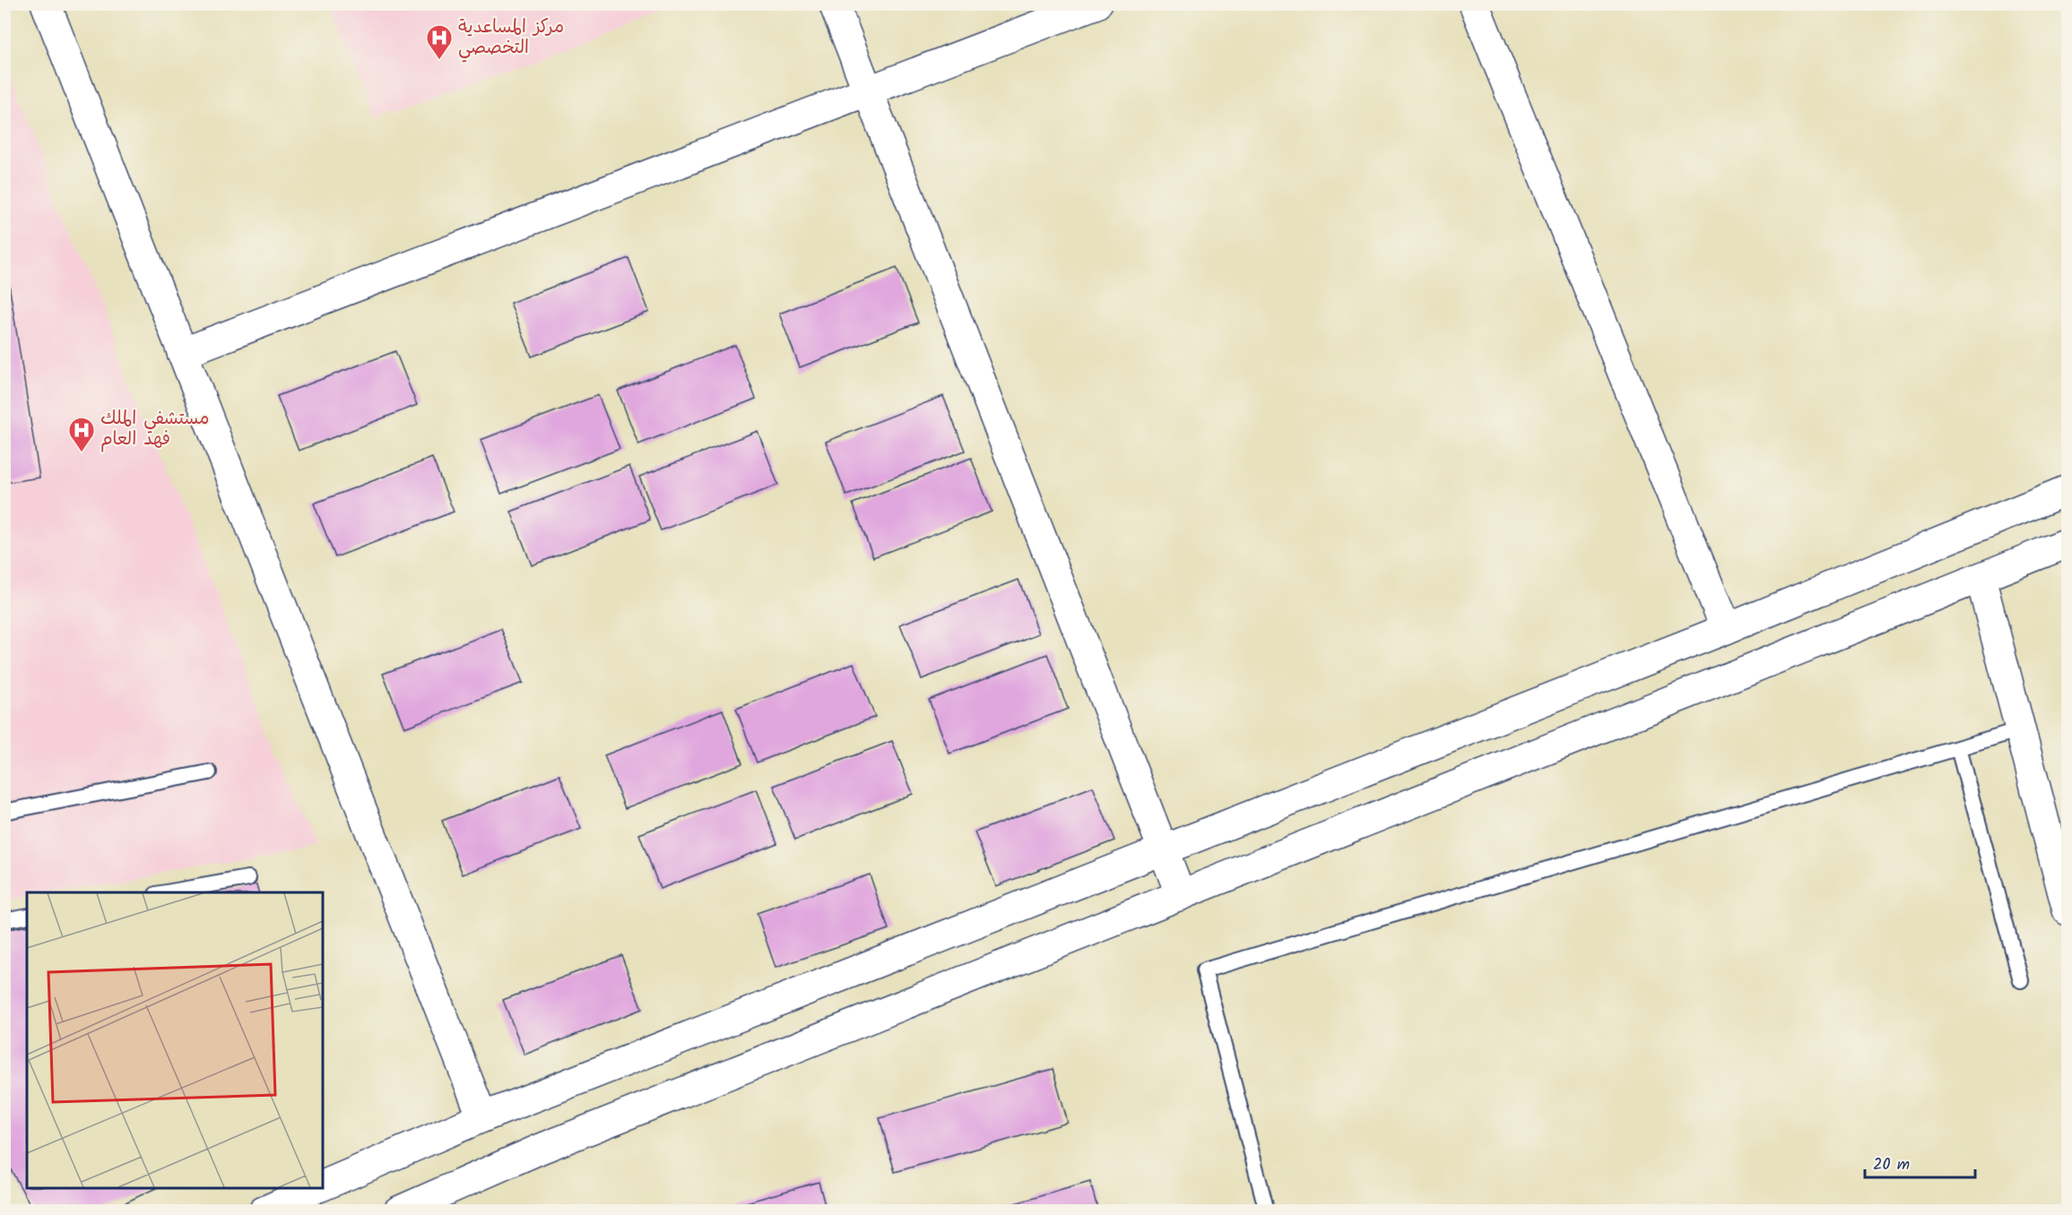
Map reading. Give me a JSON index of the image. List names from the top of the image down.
{
  "places": {
    "hospital": ["مركز المساعدية التخصصي", "مستشفي الملك فهد العام"]
  },
  "scale_bar": "20 m"
}
